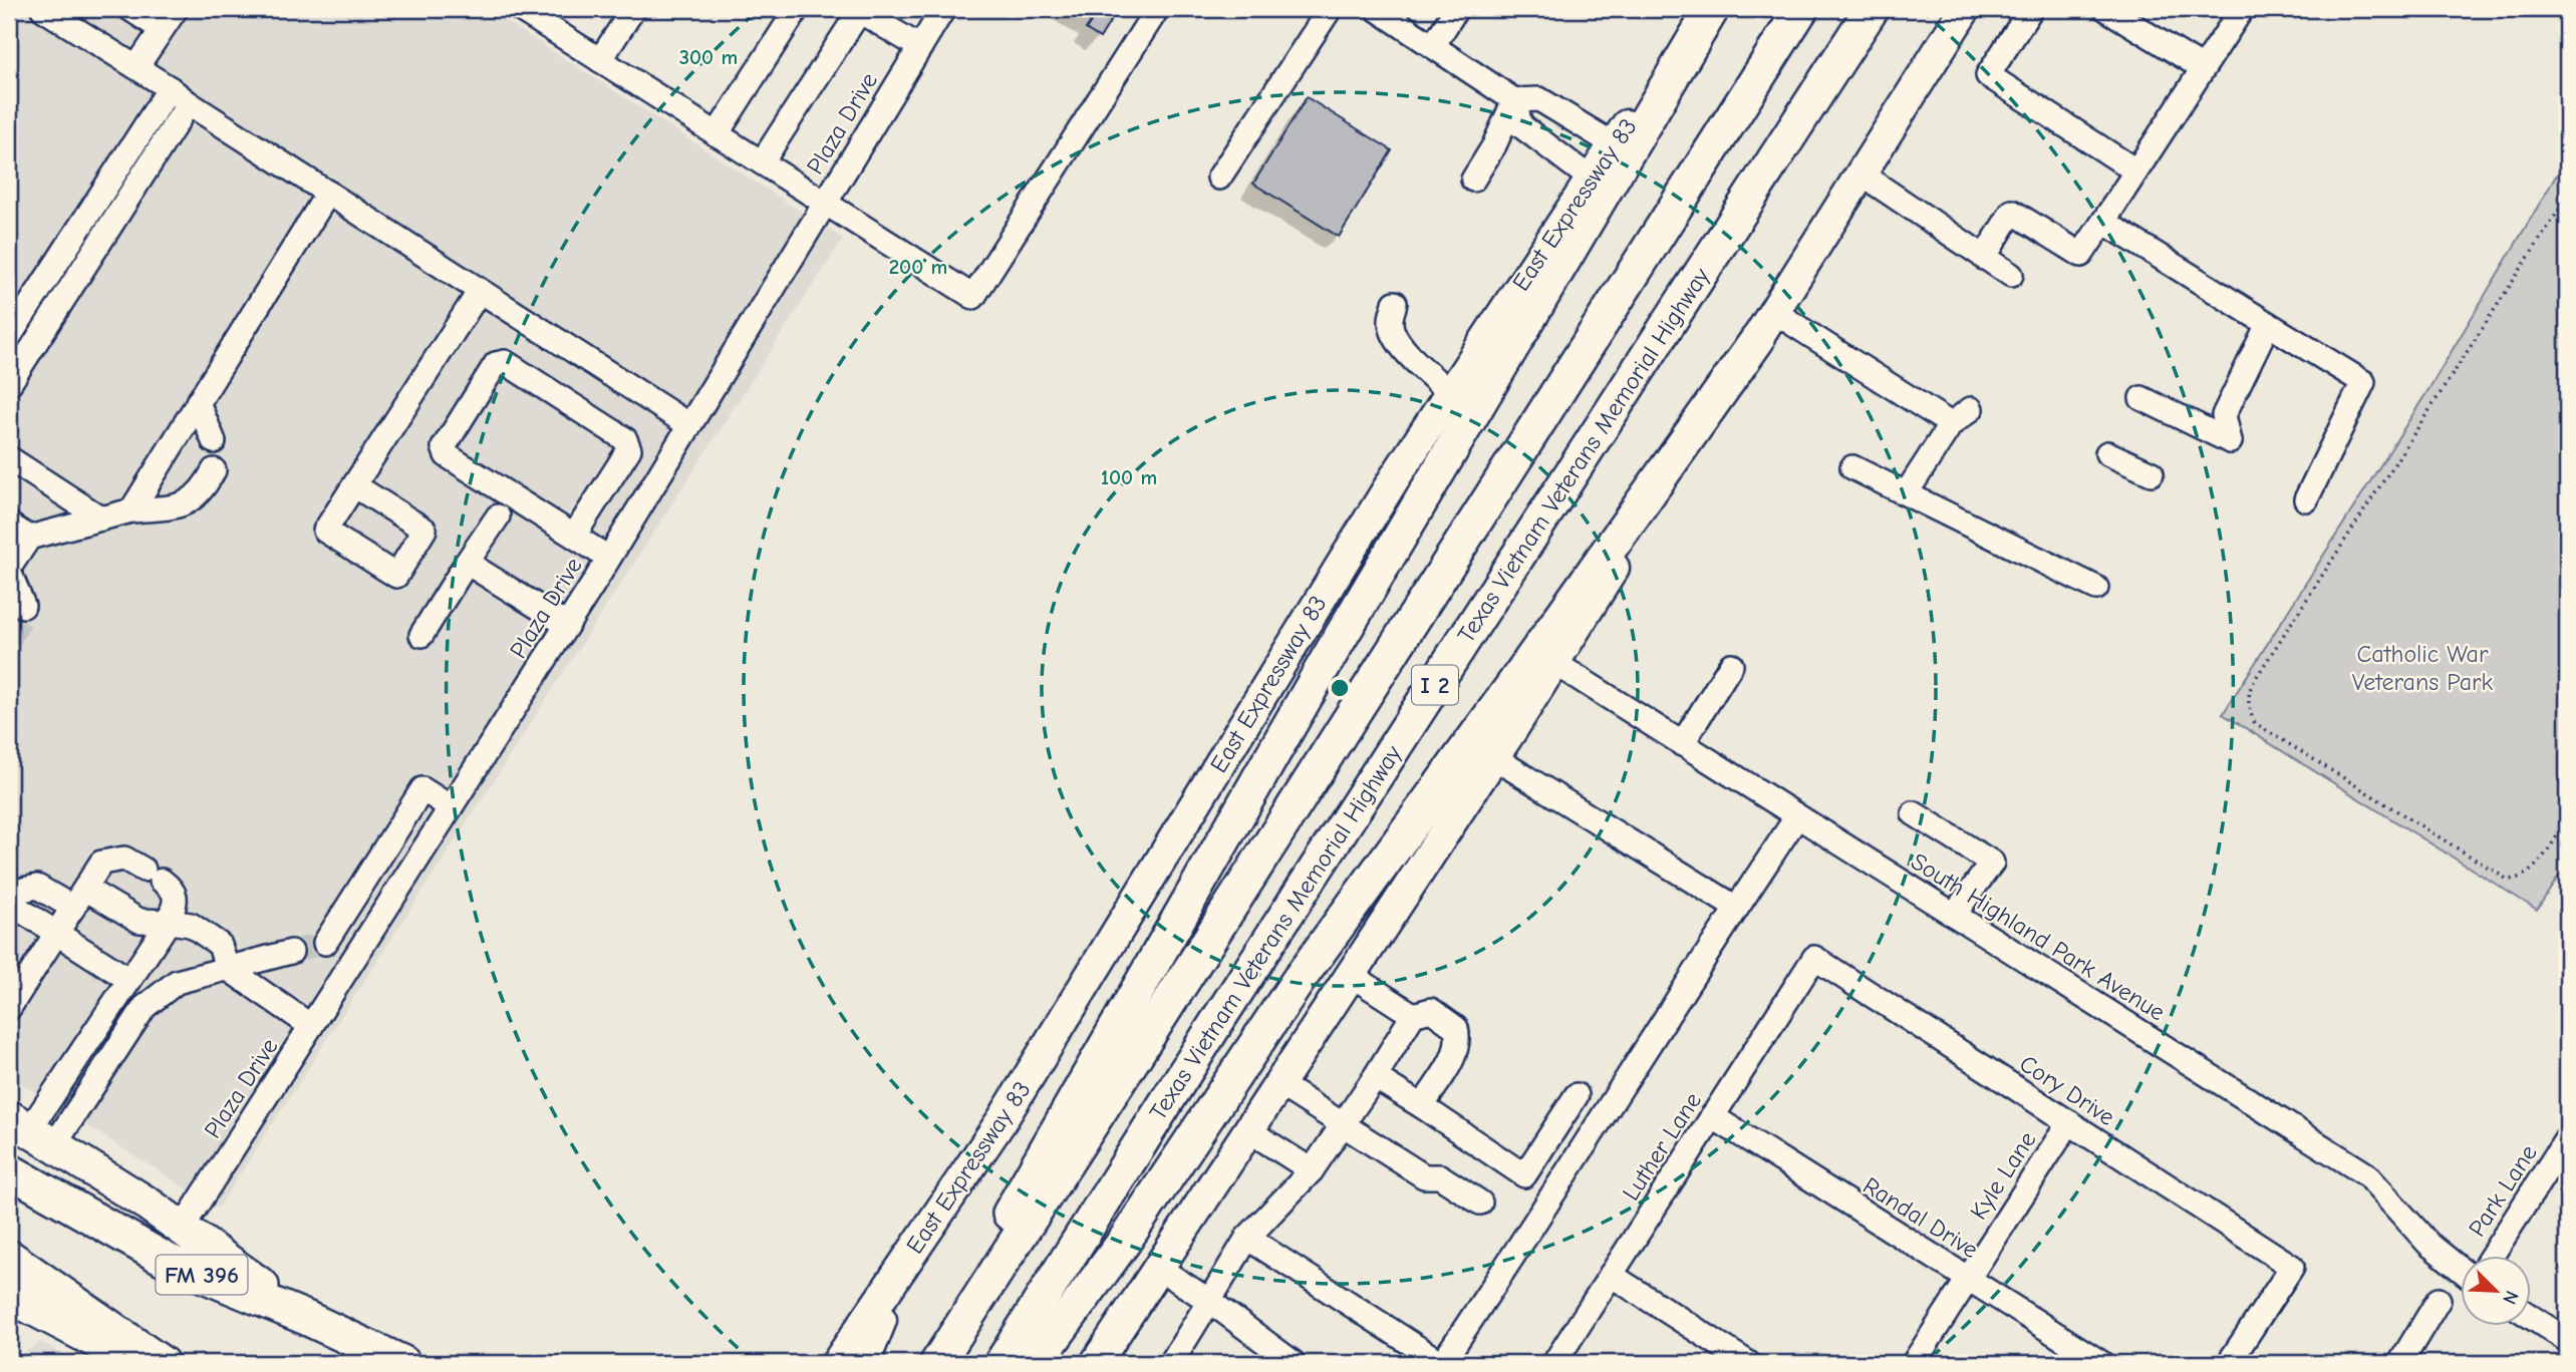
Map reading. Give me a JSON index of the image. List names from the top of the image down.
{
  "streets": {
    "highway": ["Texas Vietnam Veterans Memorial Highway", "I 2", "FM 396"],
    "main road": ["East Expressway 83"],
    "street": [
      "Plaza Drive",
      "South Highland Park Avenue",
      "Cory Drive",
      "Luther Lane",
      "Kyle Lane",
      "Park Lane",
      "Randal Drive"
    ]
  },
  "crossings": [
    ["Cory Drive", "Luther Lane"],
    ["Cory Drive", "Kyle Lane"],
    ["Luther Lane", "Randal Drive"],
    ["Kyle Lane", "Randal Drive"]
  ],
  "parks": ["Catholic War Veterans Park"],
  "north": "bottom right",
  "rings": ["300 m", "200 m", "100 m"]
}
